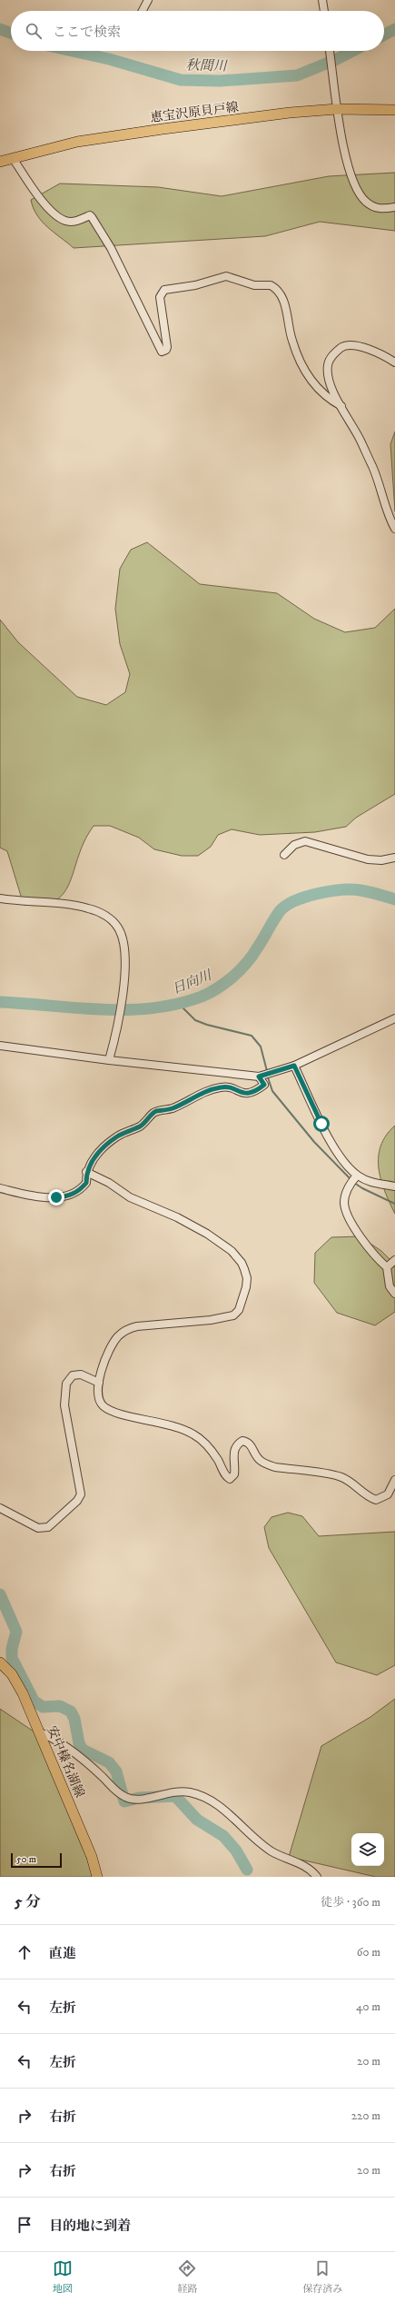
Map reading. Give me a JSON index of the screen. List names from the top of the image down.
{
  "streets": {
    "main road": ["恵宝沢原貝戸線", "安中榛名湖線"]
  },
  "water": ["秋間川", "日向川"],
  "scale_bar": "50 m",
  "page": {
    "search": "ここで検索",
    "scale": "50 m",
    "heading": ["5 分", "徒歩 · 360 m"],
    "list": [
      ["直進", "60 m"],
      ["左折", "40 m"],
      ["左折", "20 m"],
      ["右折", "220 m"],
      ["右折", "20 m"],
      "目的地に到着"
    ],
    "nav": ["地図", "経路", "保存済み"]
  }
}
